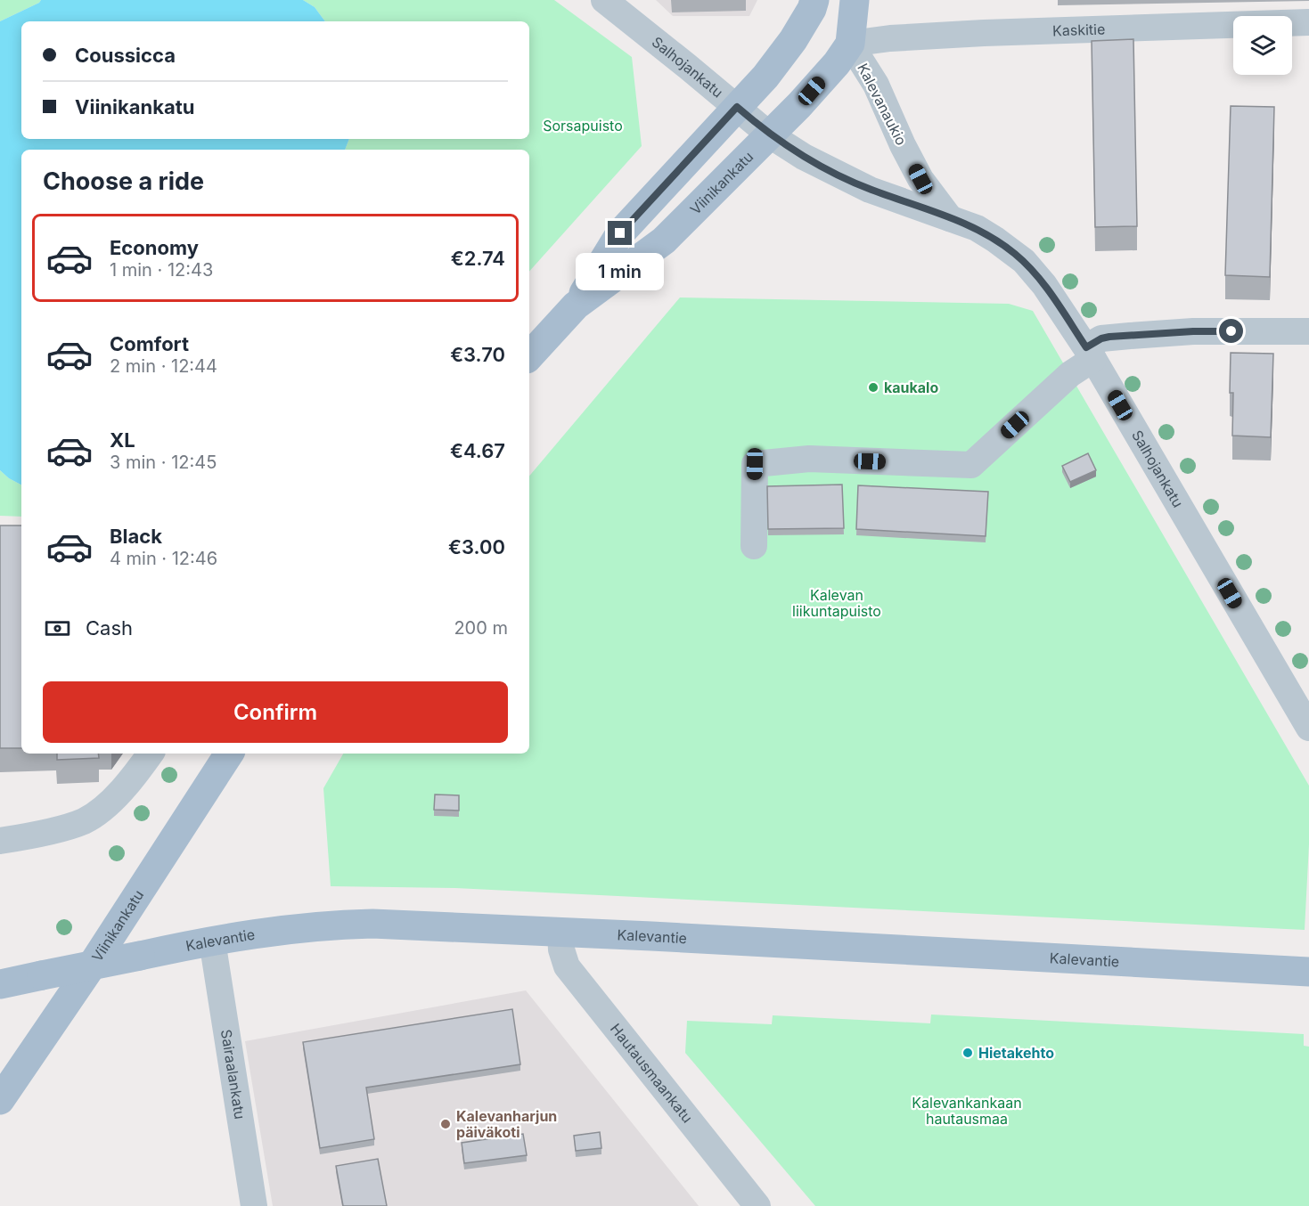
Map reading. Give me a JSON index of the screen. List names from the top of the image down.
{
  "streets": {
    "main road": ["Viinikankatu", "Kalevantie"],
    "street": [
      "Kaskitie",
      "Salhojankatu",
      "Kalevanaukio",
      "Hautausmaankatu",
      "Sairaalankatu"
    ]
  },
  "crossings": [
    ["Kaskitie", "Kalevanaukio"],
    ["Kaskitie", "Viinikankatu"],
    ["Salhojankatu", "Kalevanaukio"],
    ["Salhojankatu", "Viinikankatu"],
    ["Kalevanaukio", "Viinikankatu"],
    ["Kalevantie", "Hautausmaankatu"],
    ["Kalevantie", "Sairaalankatu"]
  ],
  "parks": ["Sorsapuisto", "Kalevan liikuntapuisto", "Kalevankankaan hautausmaa"],
  "places": ["kaukalo", "Hietakehto", "Kalevanharjun päiväkoti"],
  "page": {
    "banner": ["Coussicca", "Viinikankatu"],
    "heading": "Choose a ride",
    "list": [
      {
        "name": "Economy",
        "note": "1 min · 12:43",
        "value": "€2.74"
      },
      {
        "name": "Comfort",
        "note": "2 min · 12:44",
        "value": "€3.70"
      },
      {
        "name": "XL",
        "note": "3 min · 12:45",
        "value": "€4.67"
      },
      {
        "name": "Black",
        "note": "4 min · 12:46",
        "value": "€3.00"
      }
    ],
    "bubble": "1 min",
    "pay": ["Cash", "200 m"],
    "buttons": "Confirm"
  }
}
